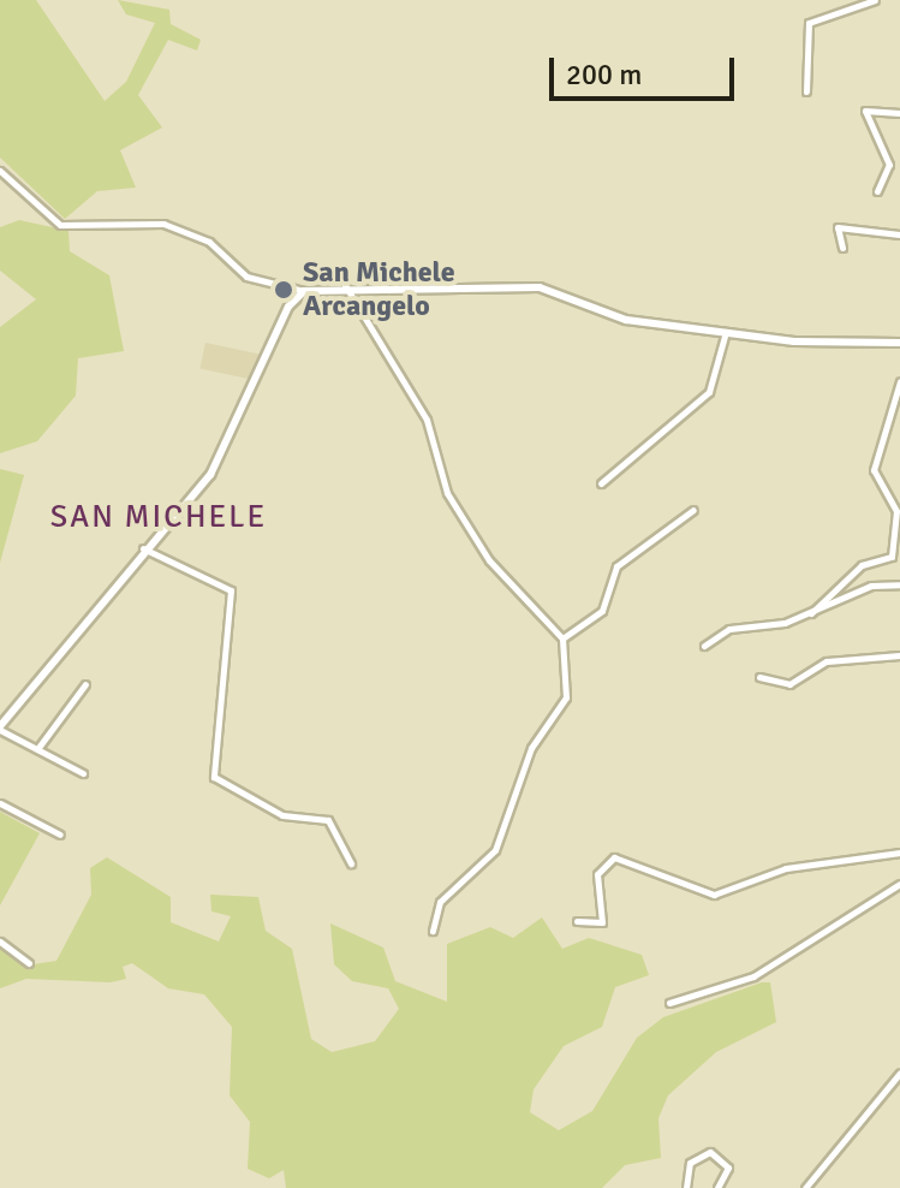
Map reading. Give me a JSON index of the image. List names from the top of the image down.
{
  "districts": ["SAN MICHELE"],
  "places": ["San Michele Arcangelo"],
  "scale_bar": "200 m"
}
